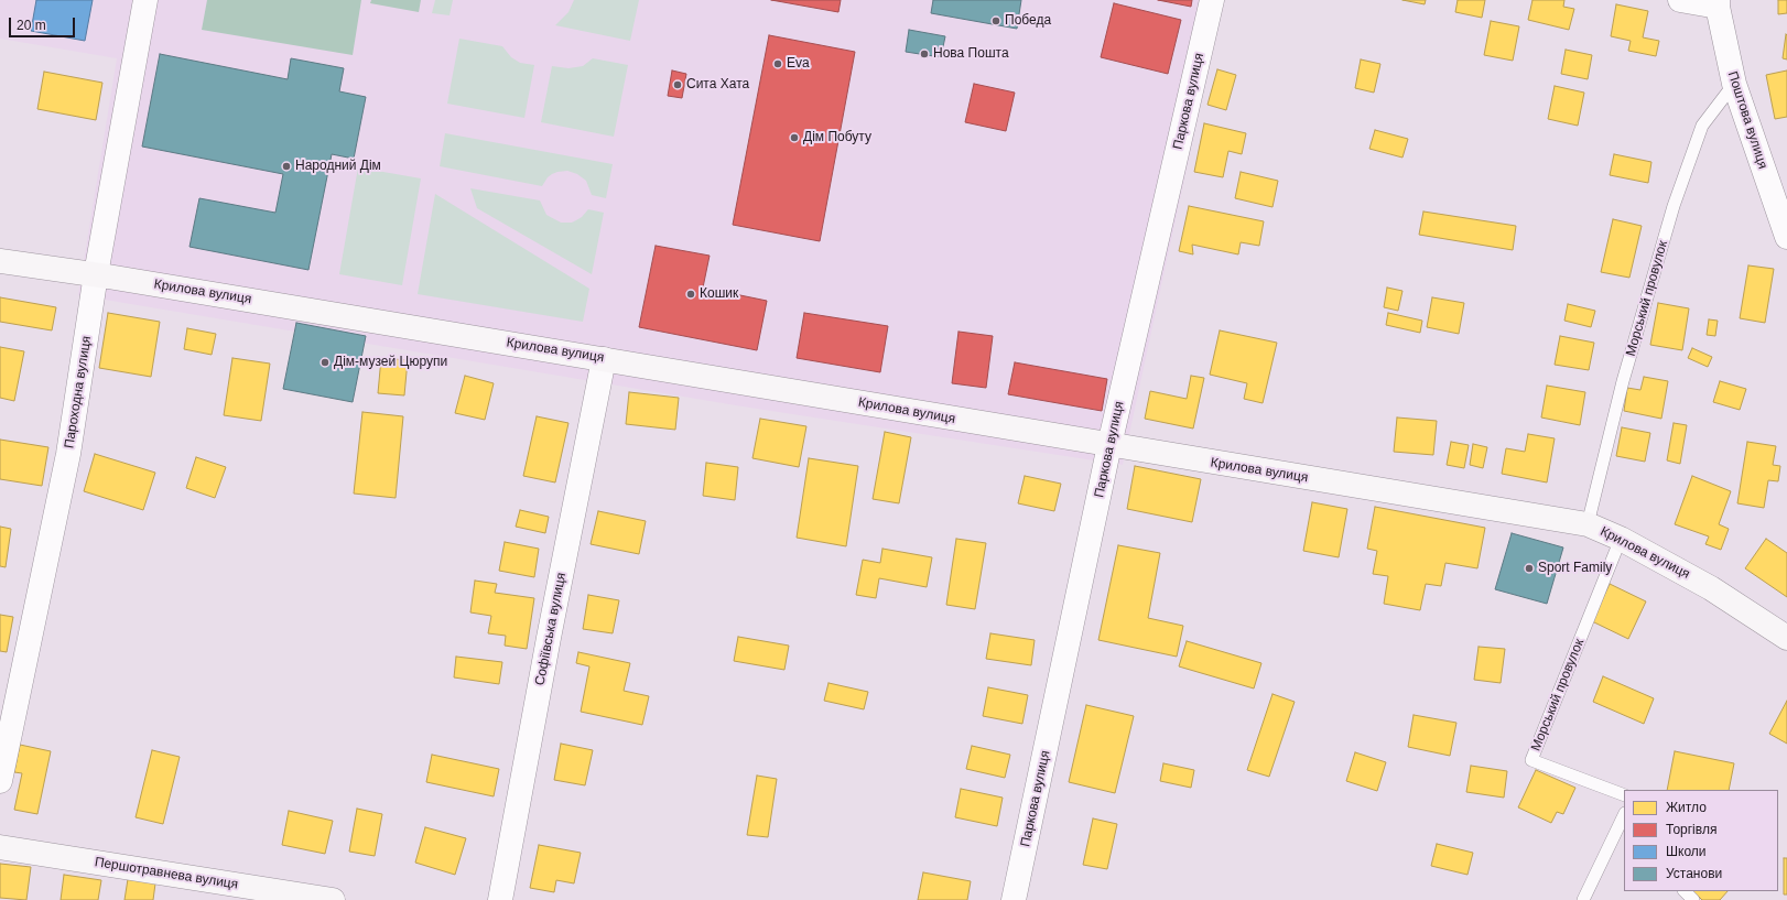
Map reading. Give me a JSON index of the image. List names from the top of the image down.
{
  "streets": {
    "street": [
      "Паркова вулиця",
      "Поштова вулиця",
      "Крилова вулиця",
      "Пароходна вулиця",
      "Софіївська вулиця",
      "Першотравнева вулиця"
    ],
    "lane": ["Морський провулок"]
  },
  "crossings": [
    ["Паркова вулиця", "Крилова вулиця"],
    ["Поштова вулиця", "Морський провулок"],
    ["Крилова вулиця", "Морський провулок"],
    ["Крилова вулиця", "Пароходна вулиця"],
    ["Крилова вулиця", "Софіївська вулиця"]
  ],
  "places": [
    "Победа",
    "Нова Пошта",
    "Eva",
    "Сита Хата",
    "Дім Побуту",
    "Народний Дім",
    "Кошик",
    "Дім-музей Цюрупи",
    "Sport Family"
  ],
  "legend": [
    "Житло",
    "Торгівля",
    "Школи",
    "Установи"
  ],
  "scale_bar": "20 m"
}
